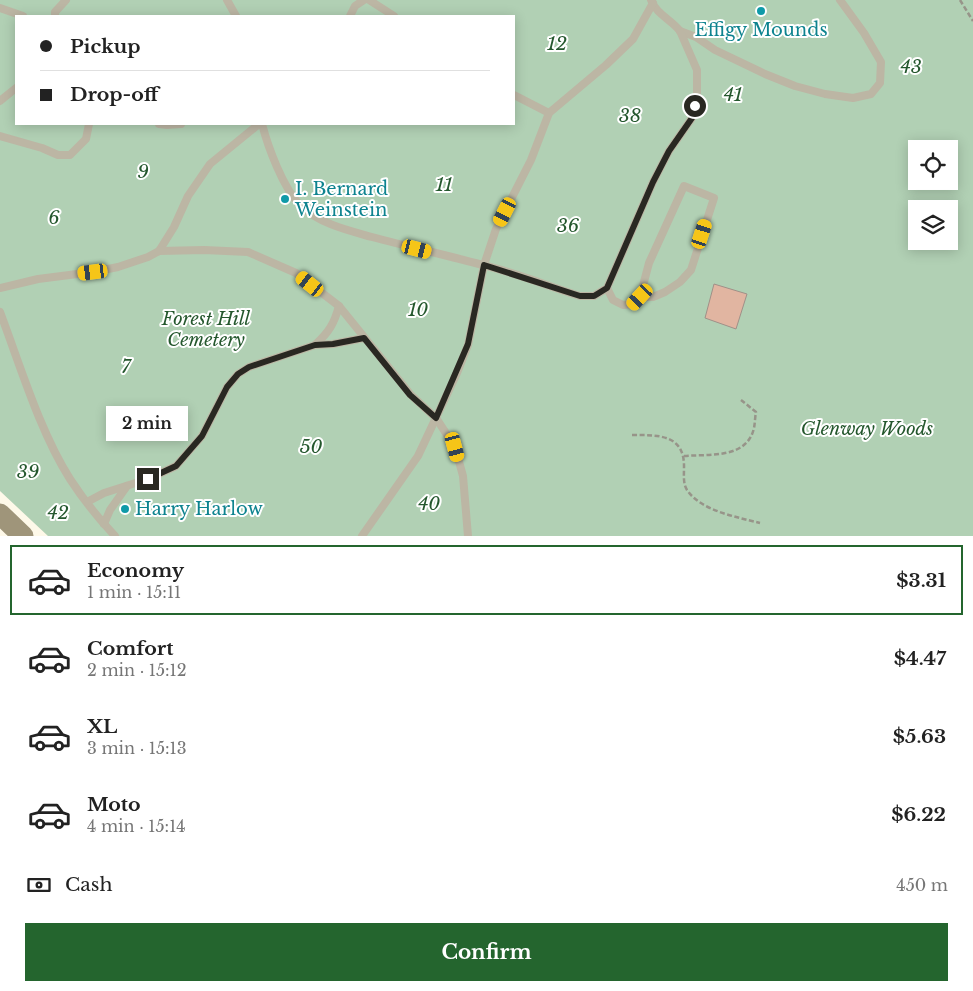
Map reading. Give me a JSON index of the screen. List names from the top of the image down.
{
  "parks": [
    "12",
    "43",
    "41",
    "38",
    "9",
    "11",
    "6",
    "36",
    "10",
    "Forest Hill Cemetery",
    "7",
    "Glenway Woods",
    "50",
    "39",
    "40",
    "42"
  ],
  "places": ["Effigy Mounds", "I. Bernard Weinstein", "Harry Harlow"],
  "page": {
    "banner": ["Pickup", "Drop-off"],
    "bubble": "2 min",
    "list": [
      {
        "name": "Economy",
        "note": "1 min · 15:11",
        "value": "$3.31"
      },
      {
        "name": "Comfort",
        "note": "2 min · 15:12",
        "value": "$4.47"
      },
      {
        "name": "XL",
        "note": "3 min · 15:13",
        "value": "$5.63"
      },
      {
        "name": "Moto",
        "note": "4 min · 15:14",
        "value": "$6.22"
      }
    ],
    "pay": ["Cash", "450 m"],
    "buttons": "Confirm"
  }
}
